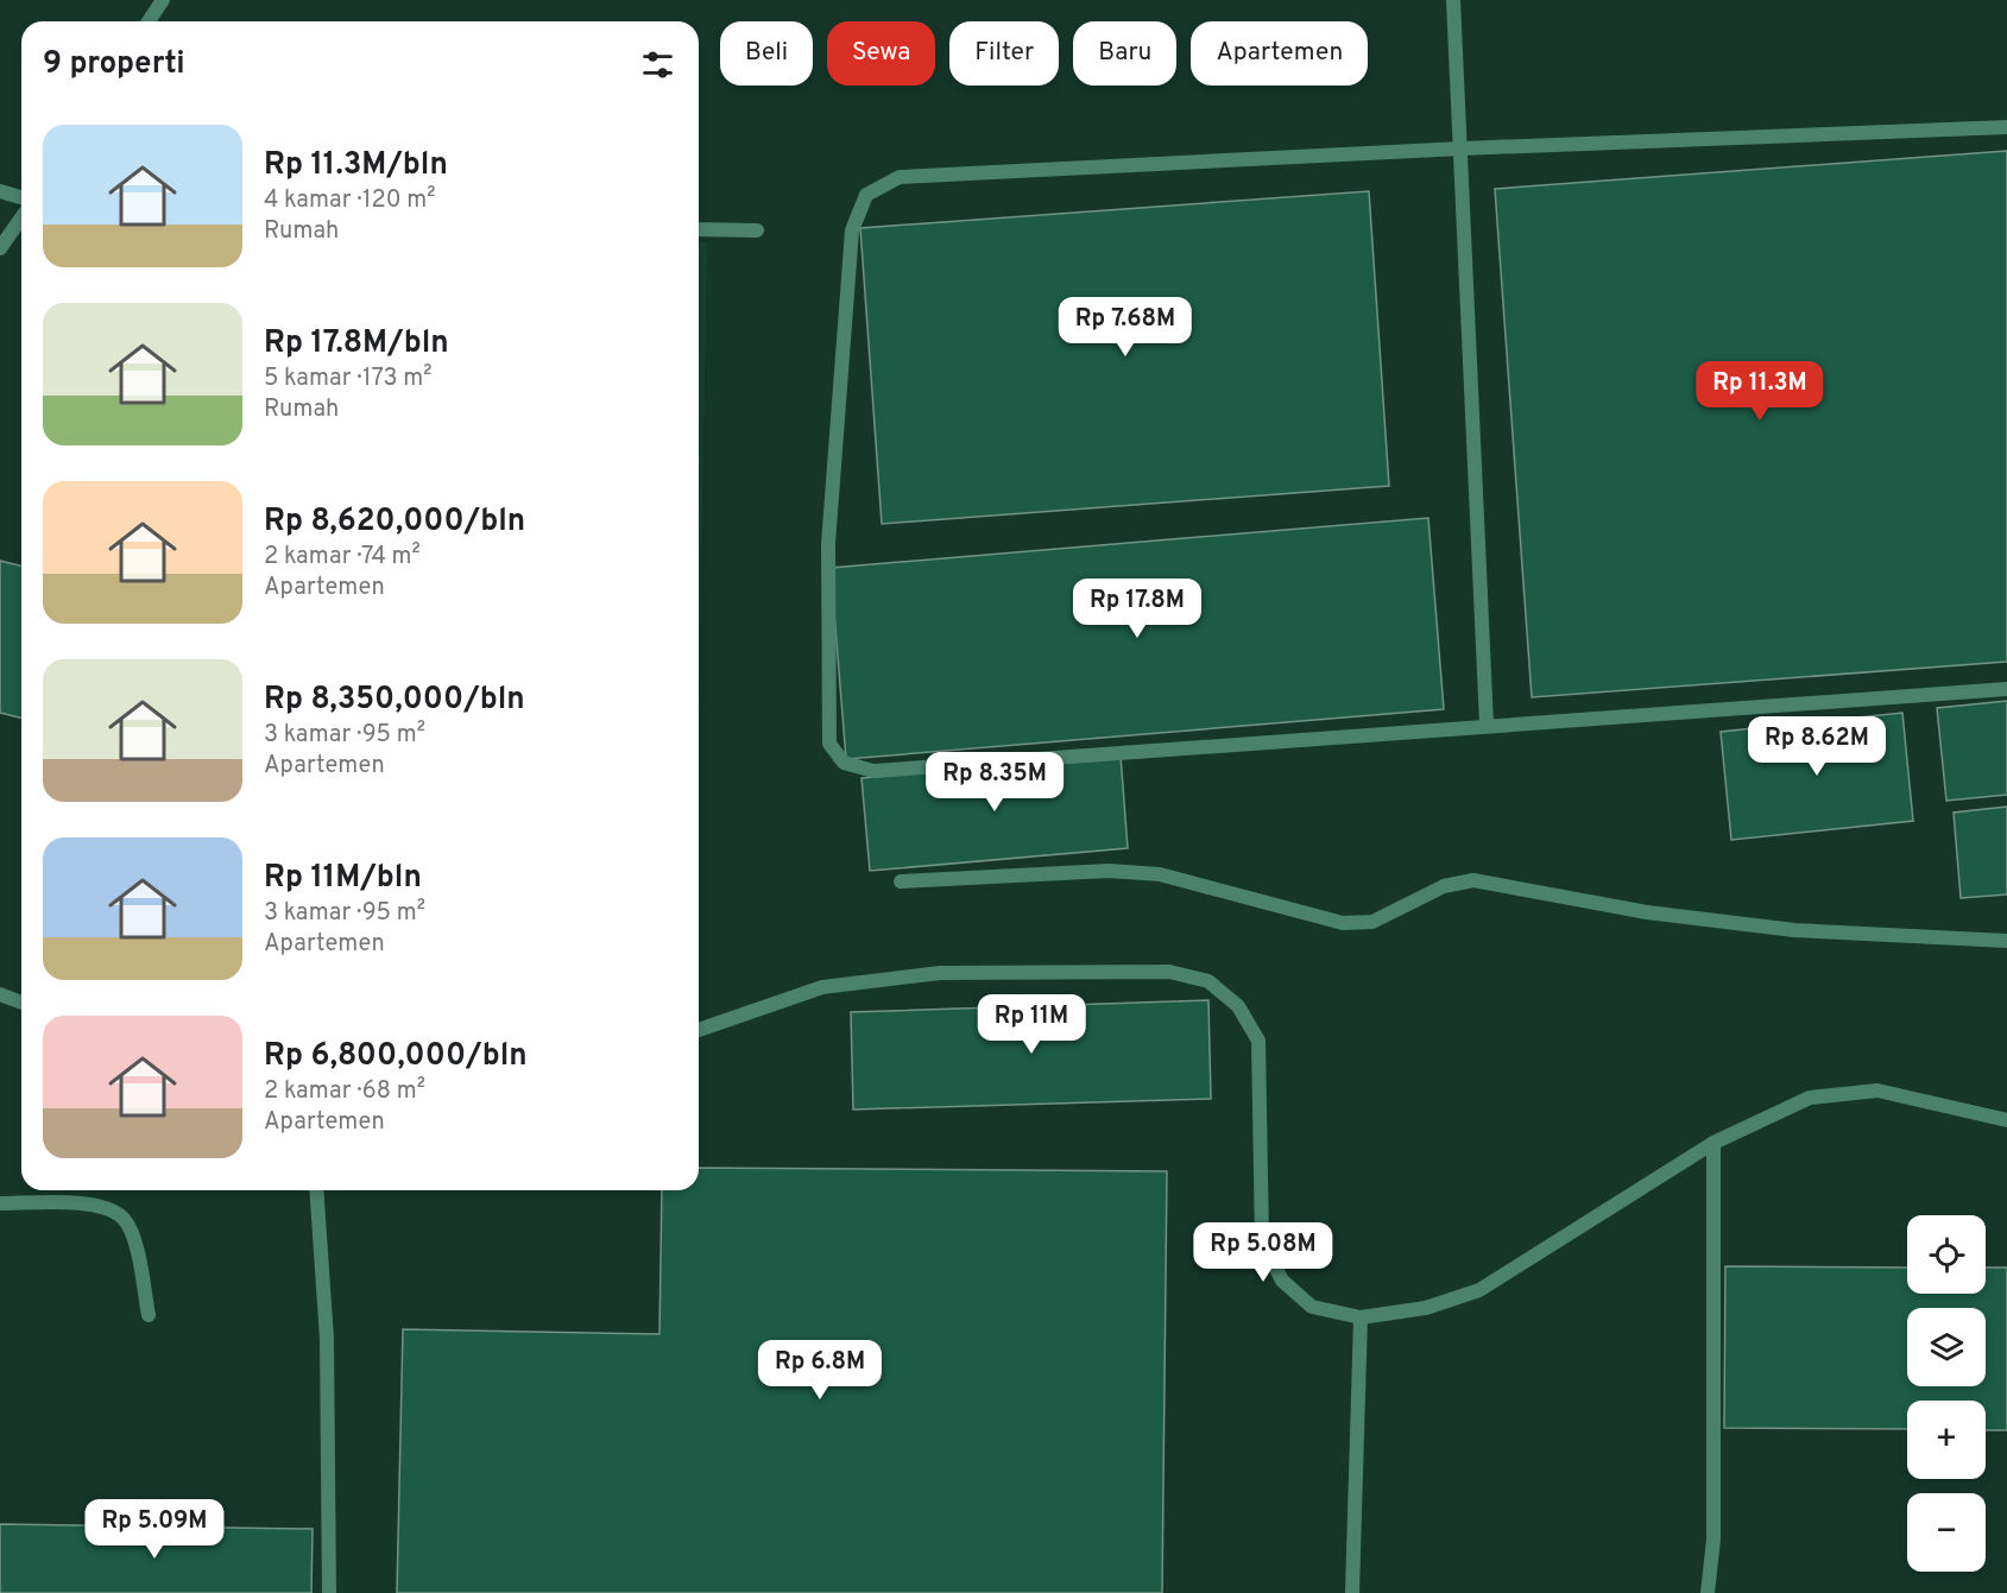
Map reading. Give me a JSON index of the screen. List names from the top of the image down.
{
  "page": {
    "chip": [
      "Beli",
      "Sewa",
      "Filter",
      "Baru",
      "Apartemen"
    ],
    "heading": "9 properti",
    "list": [
      {
        "name": "Rp 11.3M/bln",
        "note": "4 kamar · 120 m² · Rumah"
      },
      {
        "name": "Rp 17.8M/bln",
        "note": "5 kamar · 173 m² · Rumah"
      },
      {
        "name": "Rp 8,620,000/bln",
        "note": "2 kamar · 74 m² · Apartemen"
      },
      {
        "name": "Rp 8,350,000/bln",
        "note": "3 kamar · 95 m² · Apartemen"
      },
      {
        "name": "Rp 11M/bln",
        "note": "3 kamar · 95 m² · Apartemen"
      },
      {
        "name": "Rp 6,800,000/bln",
        "note": "2 kamar · 68 m² · Apartemen"
      }
    ],
    "price": [
      "Rp 7.68M",
      "Rp 11.3M",
      "Rp 17.8M",
      "Rp 8.62M",
      "Rp 8.35M",
      "Rp 11M",
      "Rp 5.08M",
      "Rp 6.8M",
      "Rp 5.09M"
    ],
    "map_buttons": ["+", "−"]
  }
}
